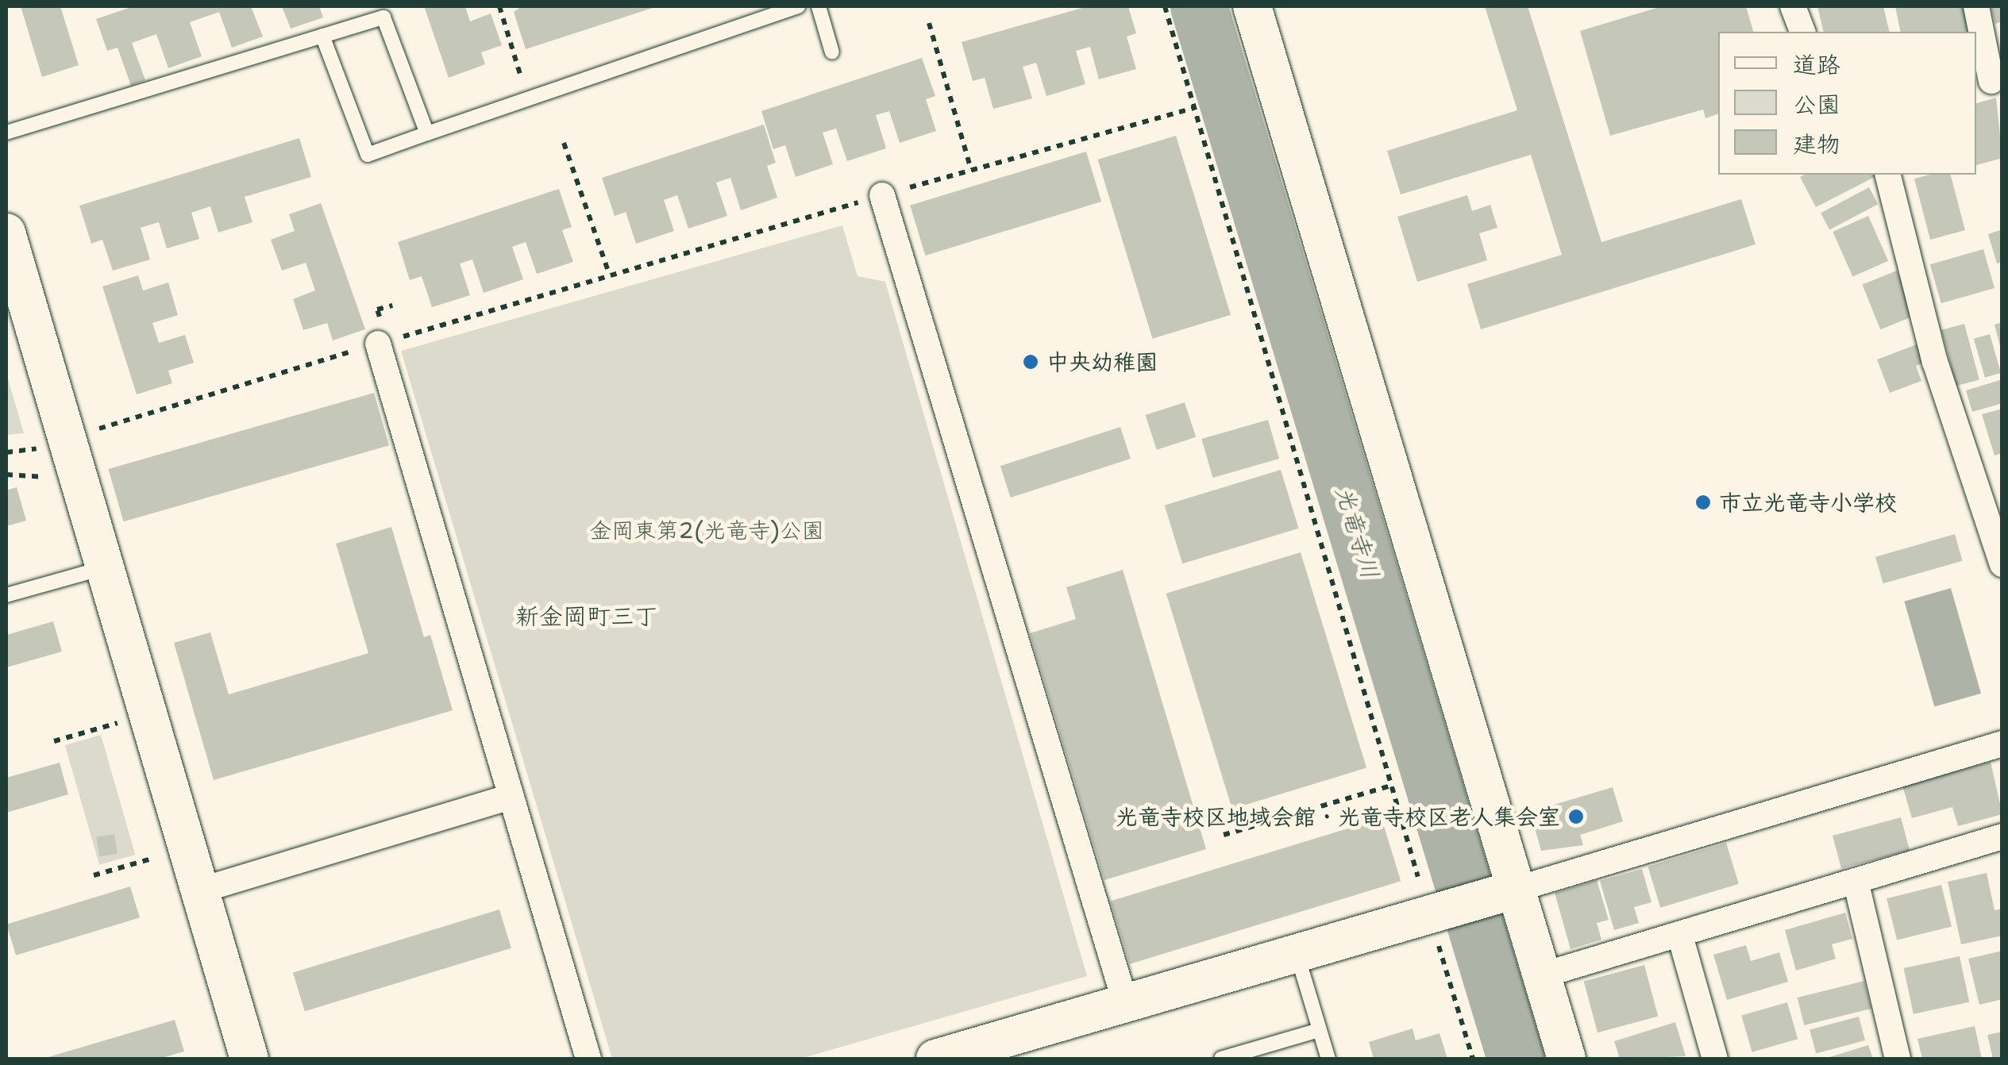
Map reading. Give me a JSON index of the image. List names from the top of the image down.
{
  "districts": ["新金岡町三丁"],
  "water": ["光竜寺川"],
  "parks": ["金岡東第2(光竜寺)公園"],
  "places": ["中央幼稚園", "市立光竜寺小学校", "光竜寺校区地域会館・光竜寺校区老人集会室"],
  "legend": ["道路", "公園", "建物"]
}
